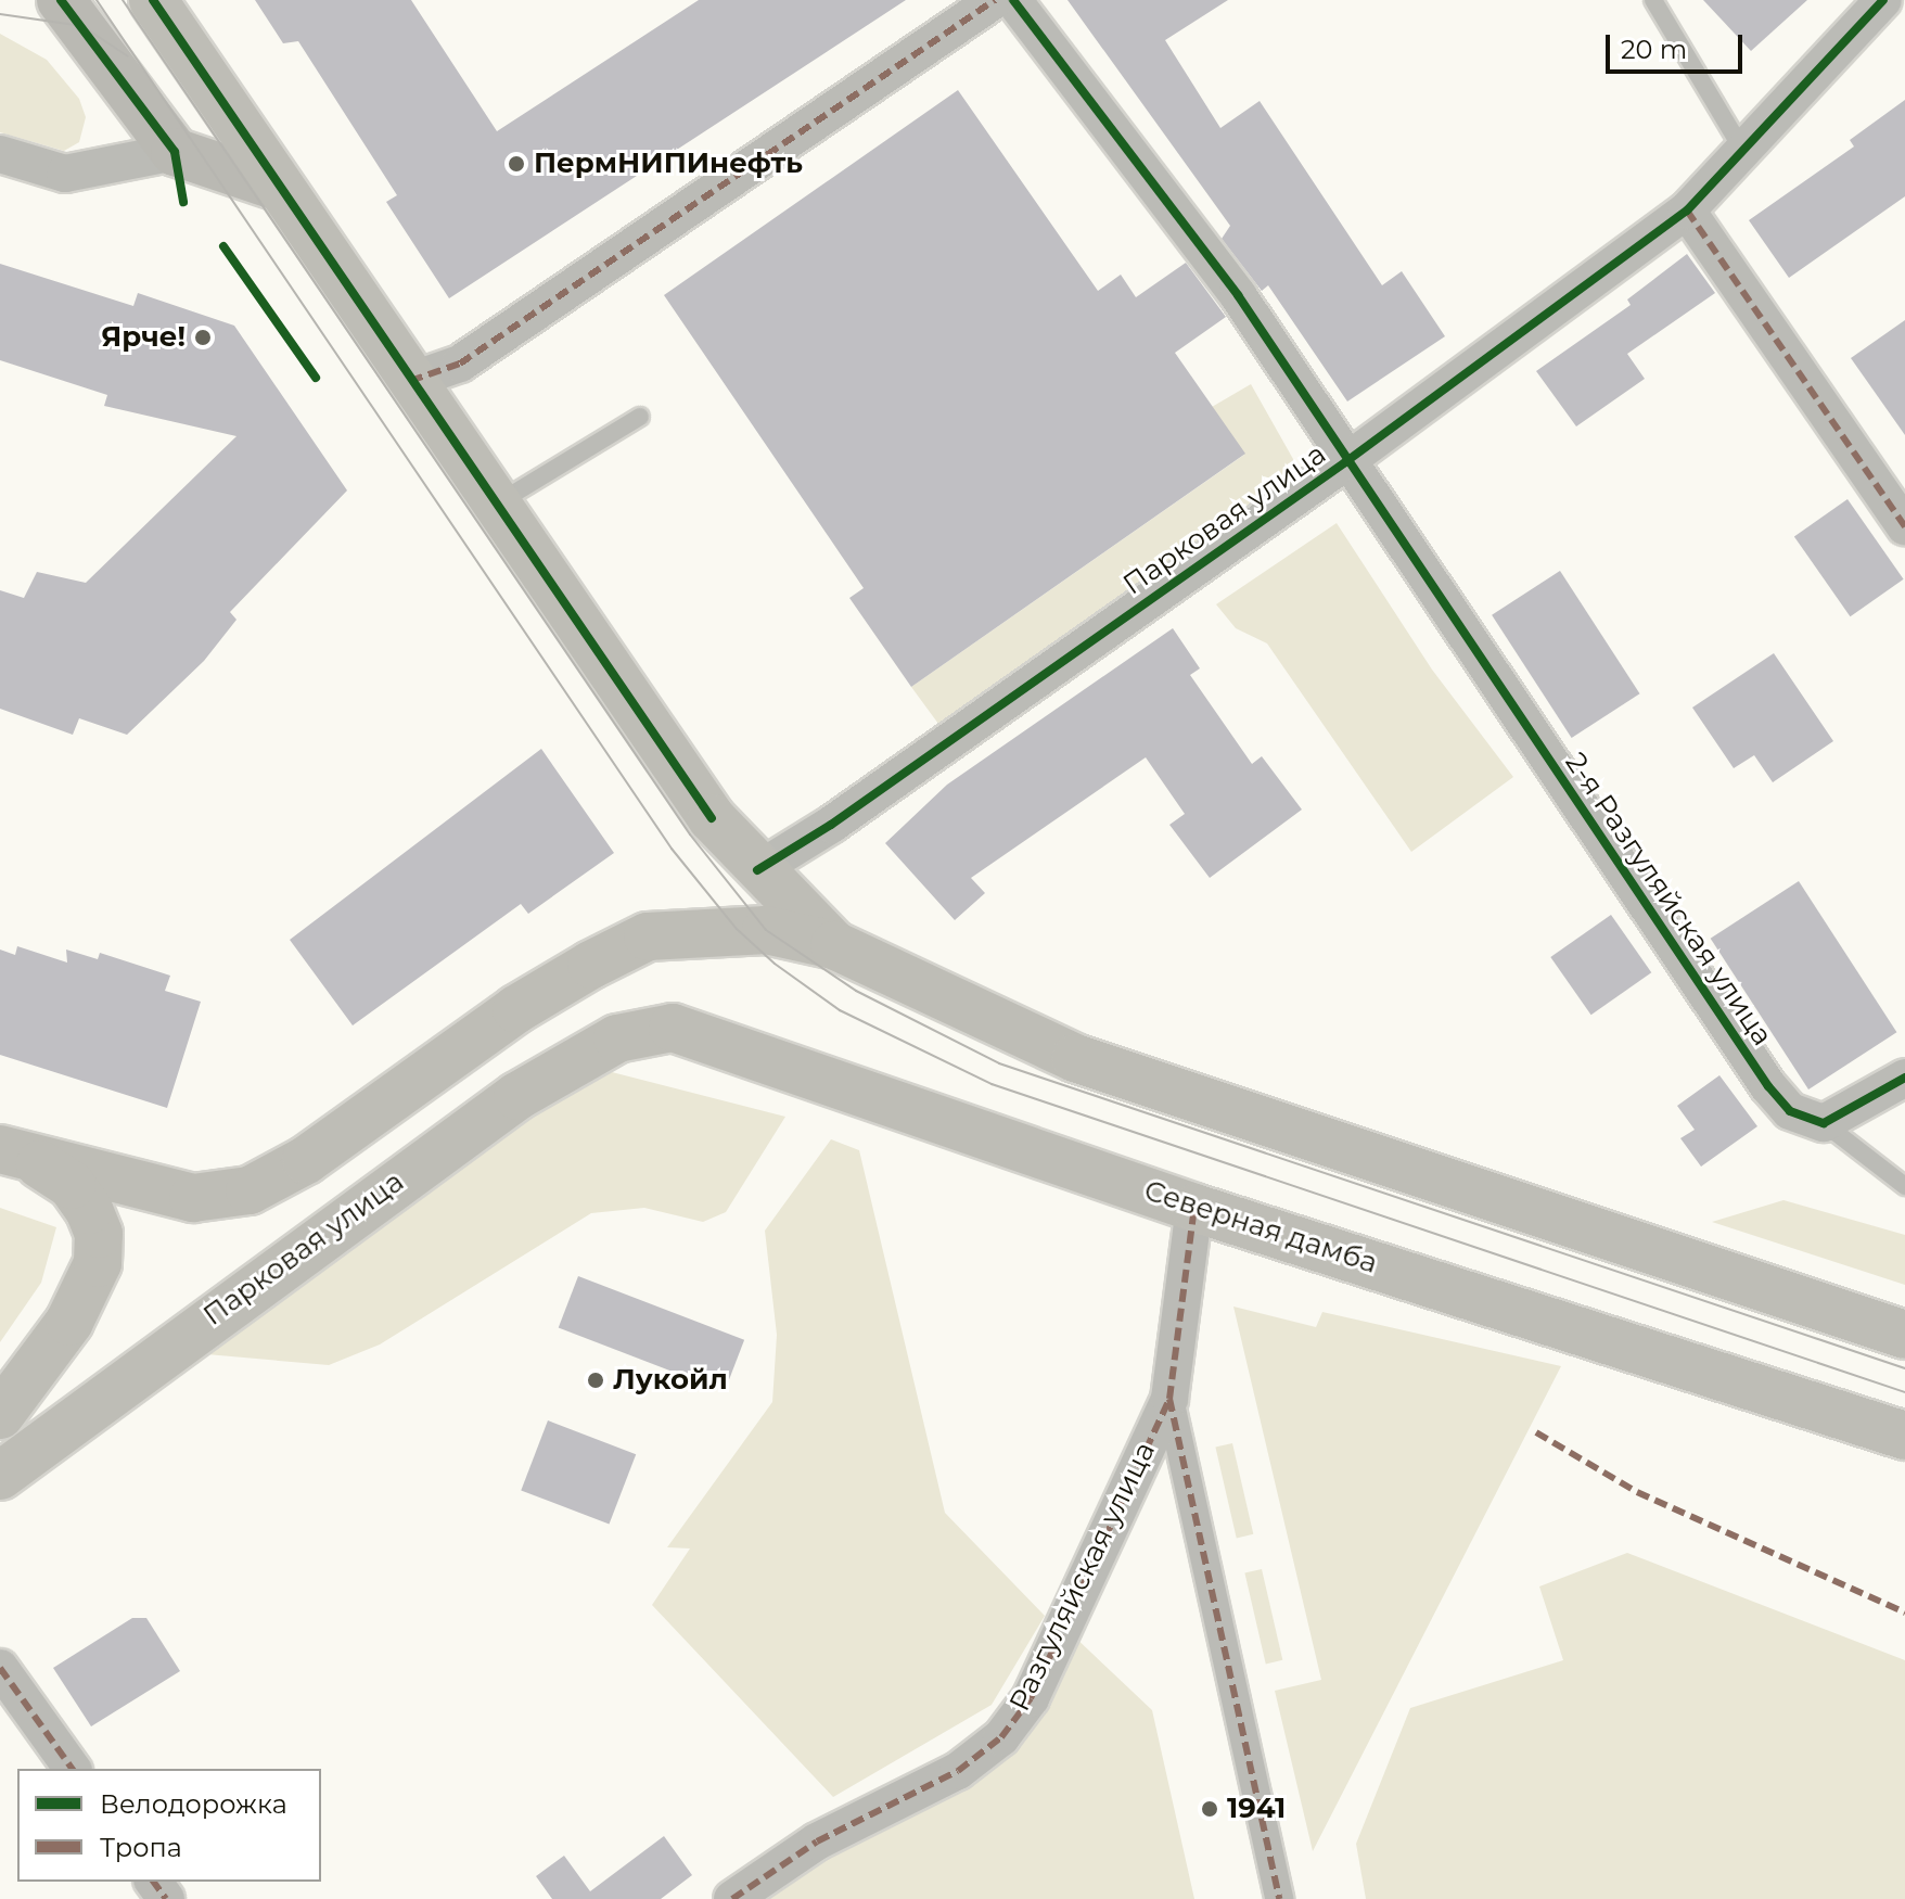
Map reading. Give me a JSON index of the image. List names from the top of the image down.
{
  "streets": {
    "main road": ["Парковая улица", "Северная дамба"],
    "street": ["2-я Разгуляйская улица", "Разгуляйская улица"]
  },
  "crossings": [
    ["Парковая улица", "2-я Разгуляйская улица"],
    ["Парковая улица", "Северная дамба"],
    ["Северная дамба", "Разгуляйская улица"]
  ],
  "places": [
    "ПермНИПИнефть",
    "Ярче!",
    "Лукойл",
    "1941"
  ],
  "legend": ["Велодорожка", "Тропа"],
  "scale_bar": "20 m"
}
